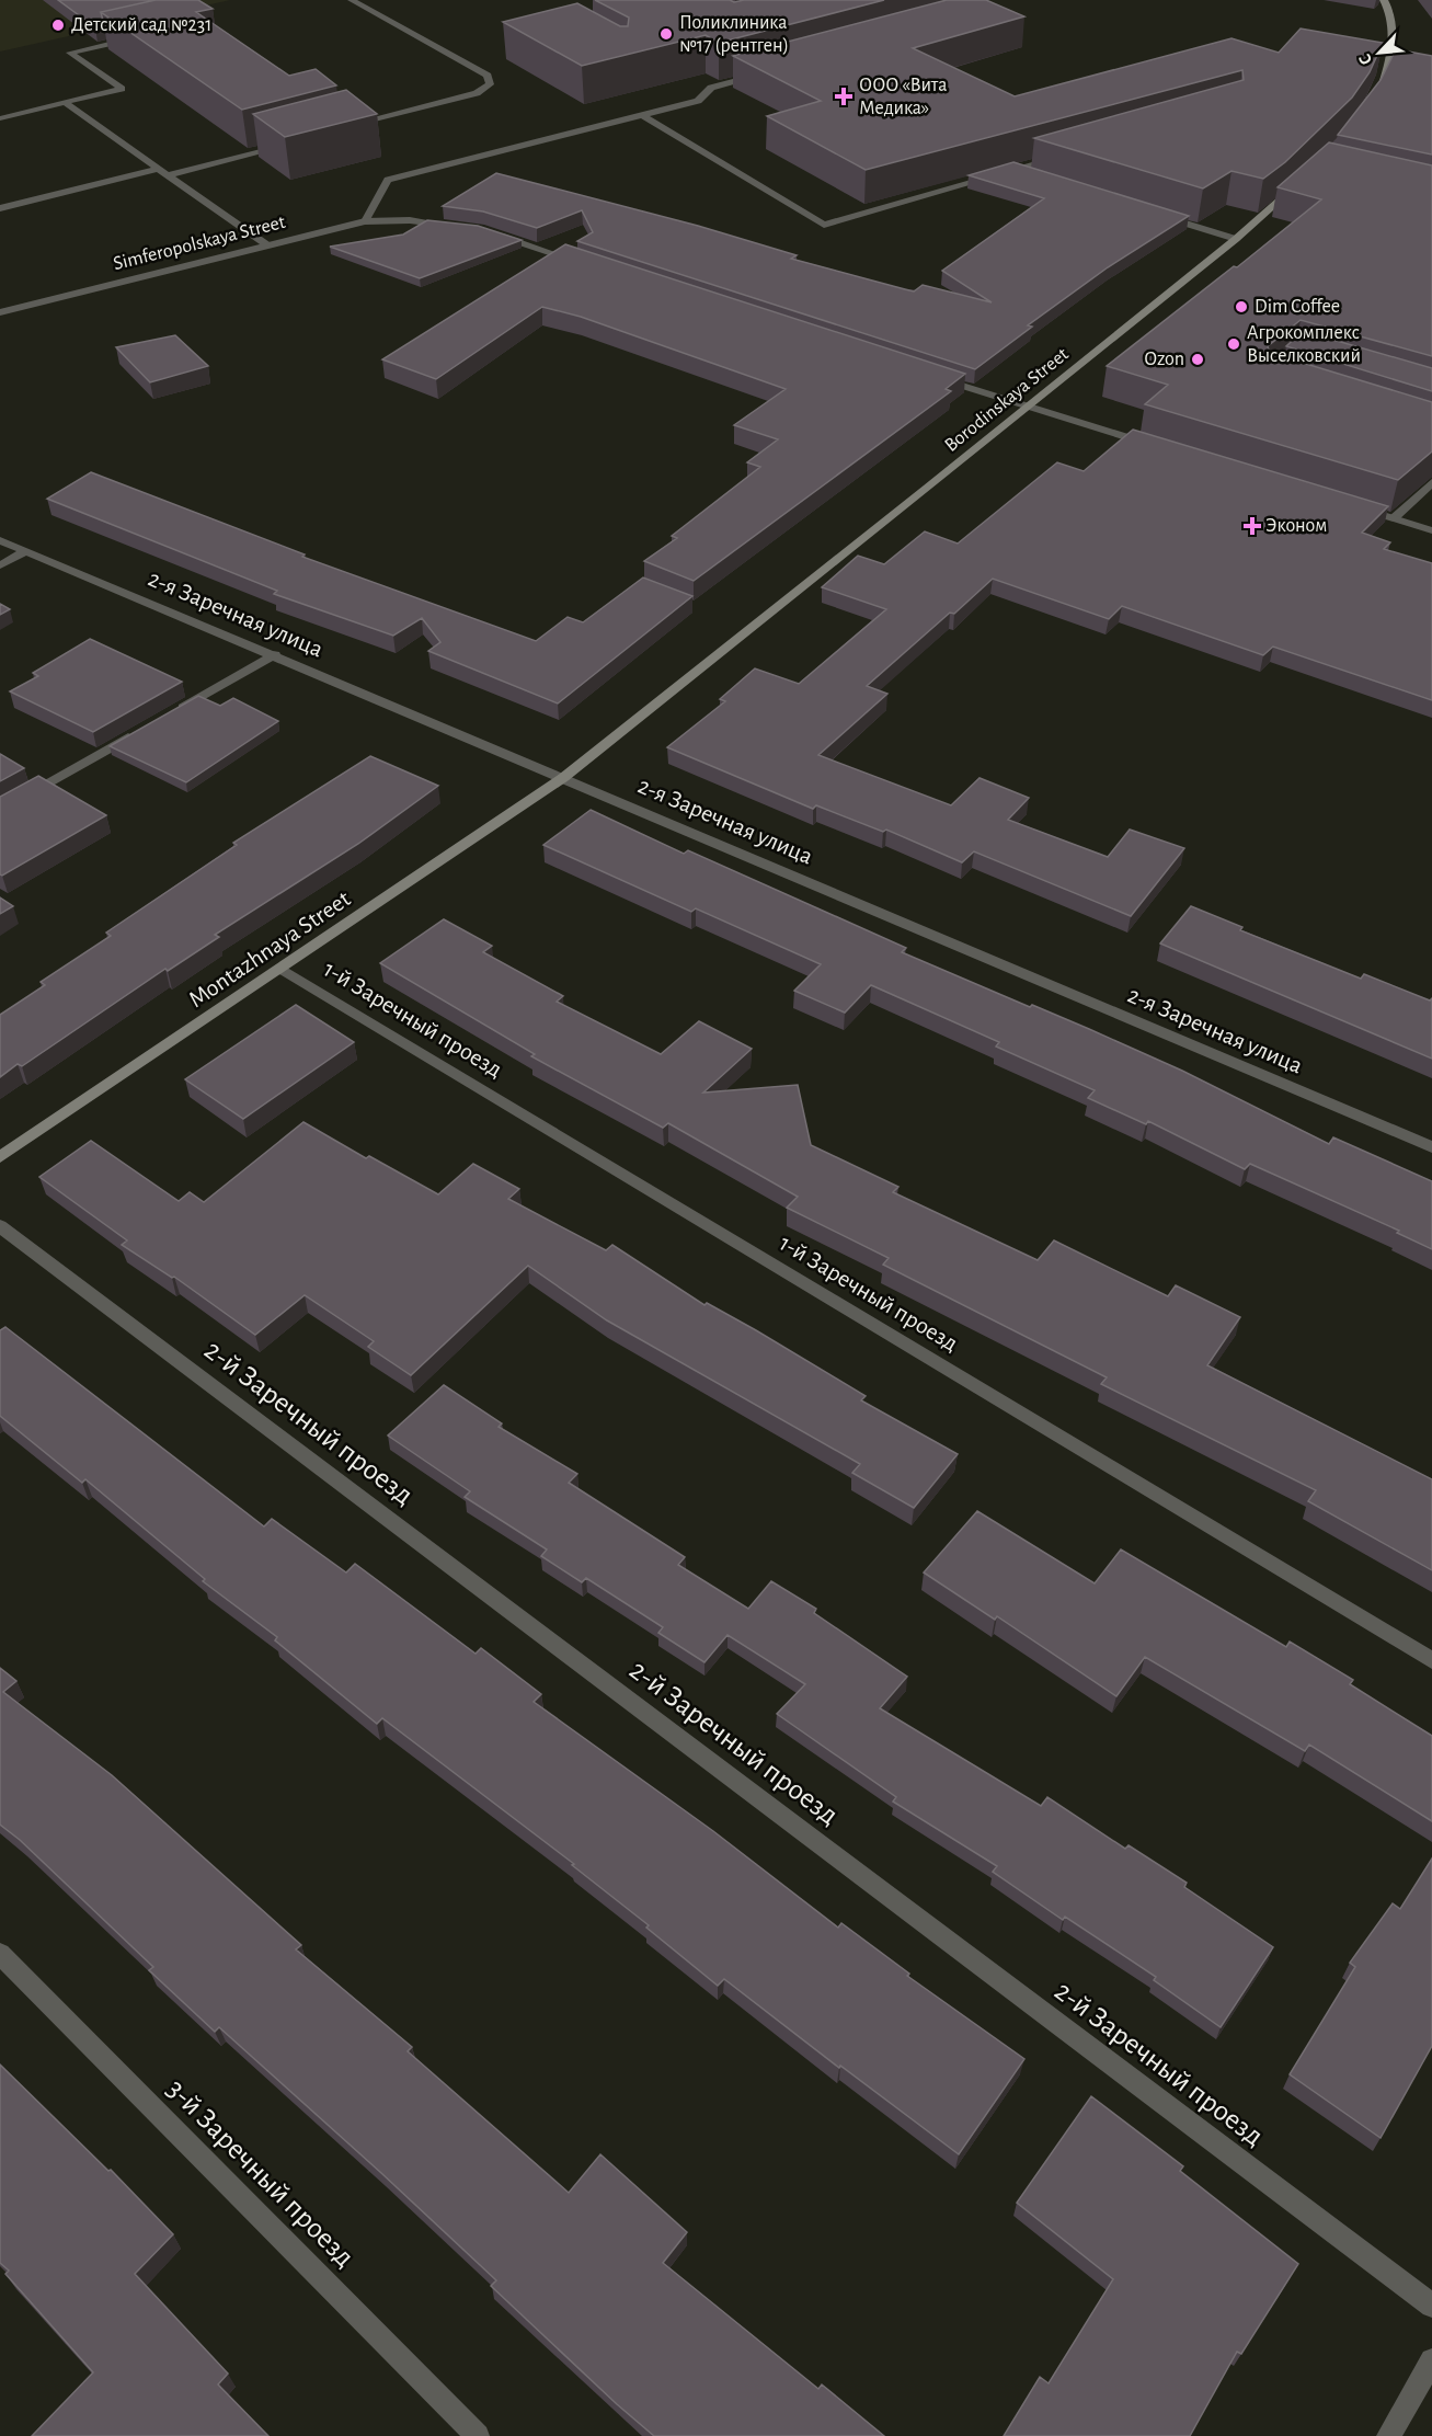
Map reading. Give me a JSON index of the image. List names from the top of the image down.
{
  "streets": {
    "main road": ["Borodinskaya Street", "Montazhnaya Street"],
    "street": [
      "Simferopolskaya Street",
      "2-я Заречная улица",
      "1-й Заречный проезд",
      "2-й Заречный проезд",
      "3-й Заречный проезд"
    ]
  },
  "crossings": [
    ["Borodinskaya Street", "2-я Заречная улица"],
    ["Borodinskaya Street", "Montazhnaya Street"],
    ["2-я Заречная улица", "Montazhnaya Street"],
    ["Montazhnaya Street", "1-й Заречный проезд"]
  ],
  "places": {
    "other": [
      "Детский сад №231",
      "Поликлиника №17 (рентген)",
      "Dim Coffee",
      "Агрокомплекс Выселковский",
      "Ozon"
    ],
    "health": ["ООО «Вита Медика»", "Эконом"]
  },
  "north": "bottom left"
}
